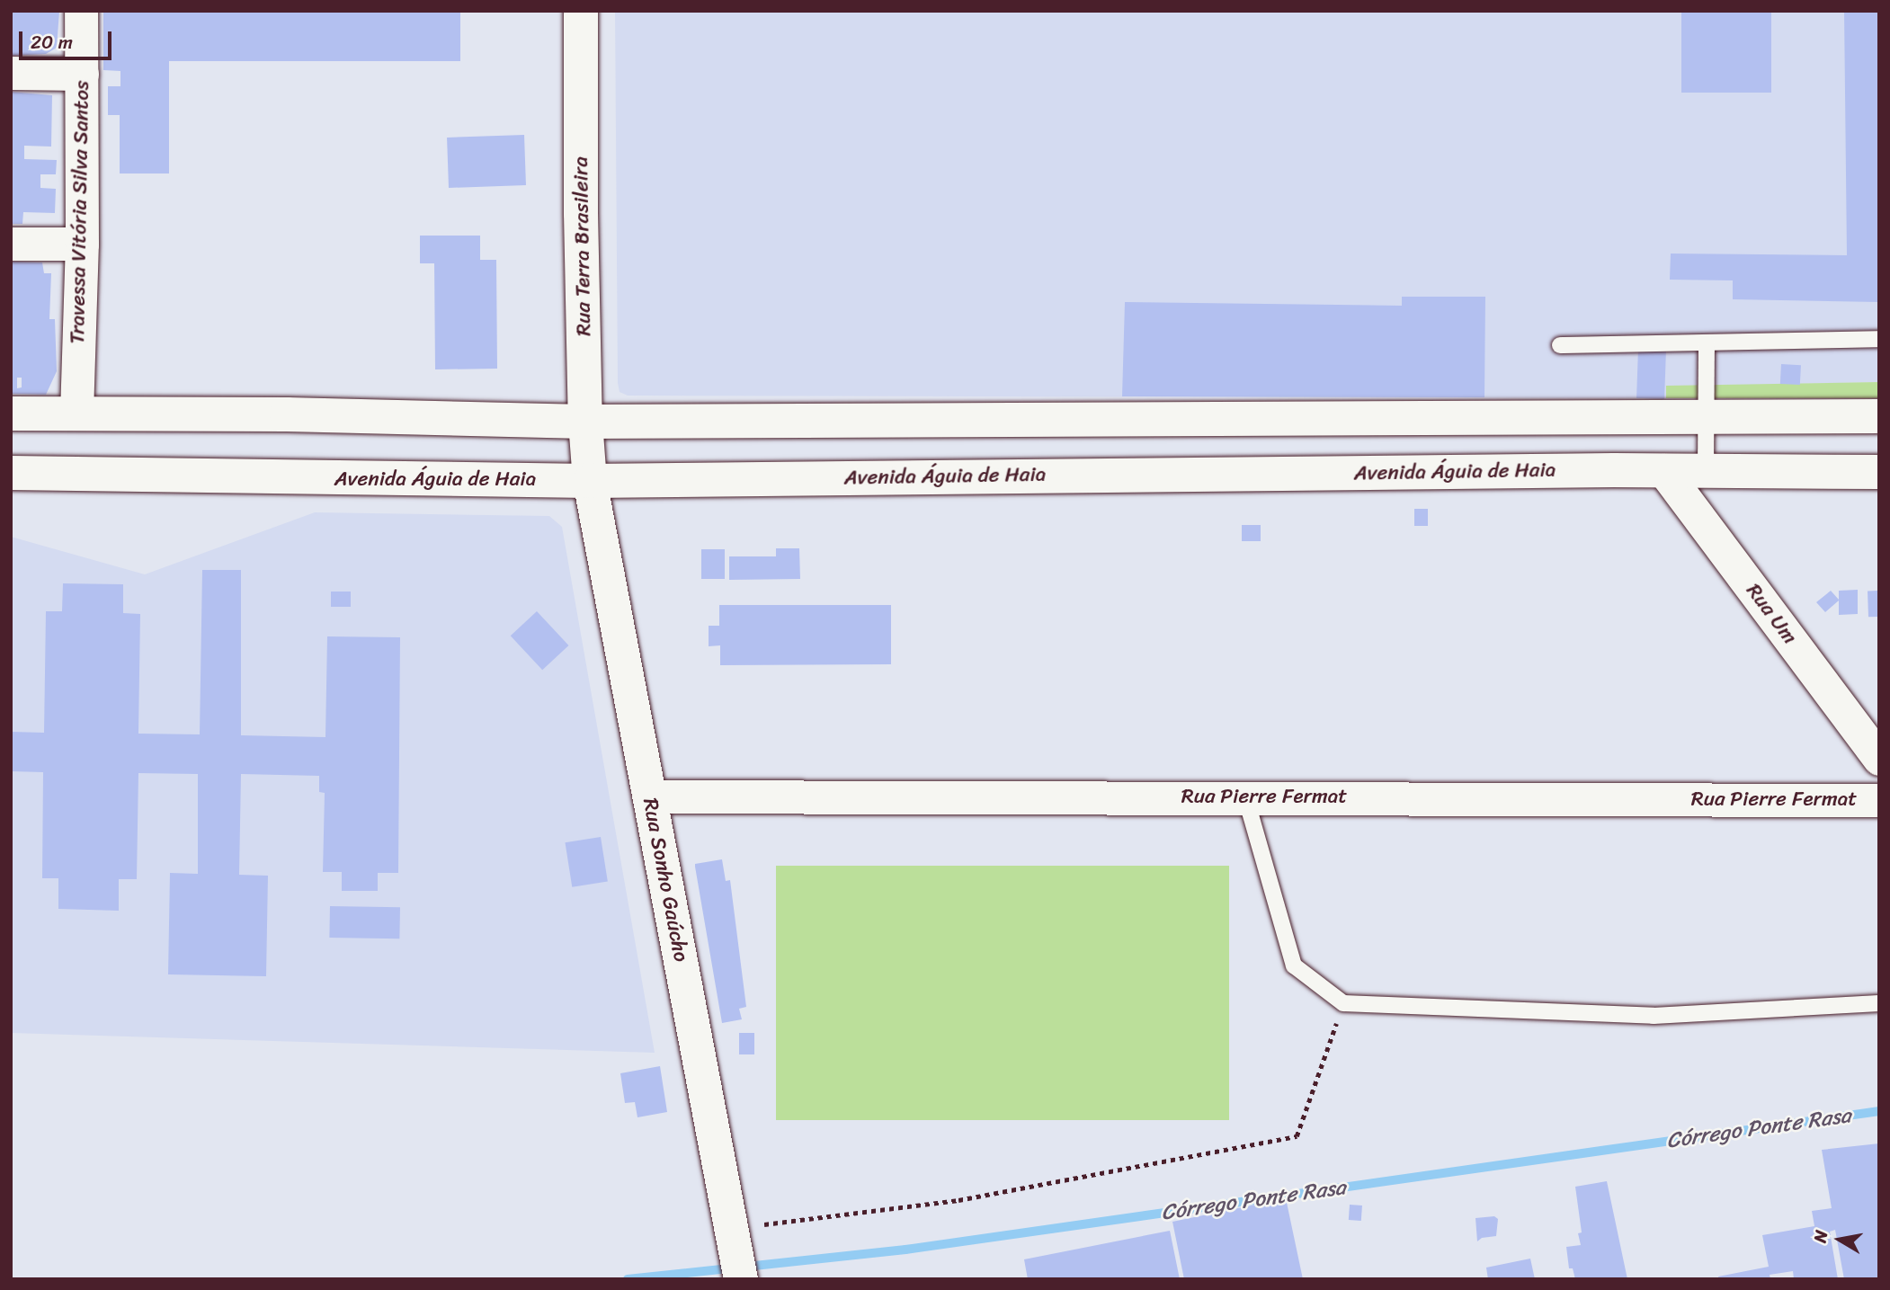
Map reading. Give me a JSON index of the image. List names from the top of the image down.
{
  "streets": {
    "main road": ["Rua Terra Brasileira", "Avenida Águia de Haia", "Rua Sonho Gaúcho"],
    "street": ["Travessa Vitória Silva Santos", "Rua Um", "Rua Pierre Fermat"]
  },
  "crossings": [
    ["Rua Terra Brasileira", "Avenida Águia de Haia"],
    ["Rua Terra Brasileira", "Rua Sonho Gaúcho"],
    ["Avenida Águia de Haia", "Rua Um"],
    ["Avenida Águia de Haia", "Rua Sonho Gaúcho"],
    ["Rua Pierre Fermat", "Rua Sonho Gaúcho"]
  ],
  "water": ["Córrego Ponte Rasa"],
  "scale_bar": "20 m",
  "north": "left"
}
